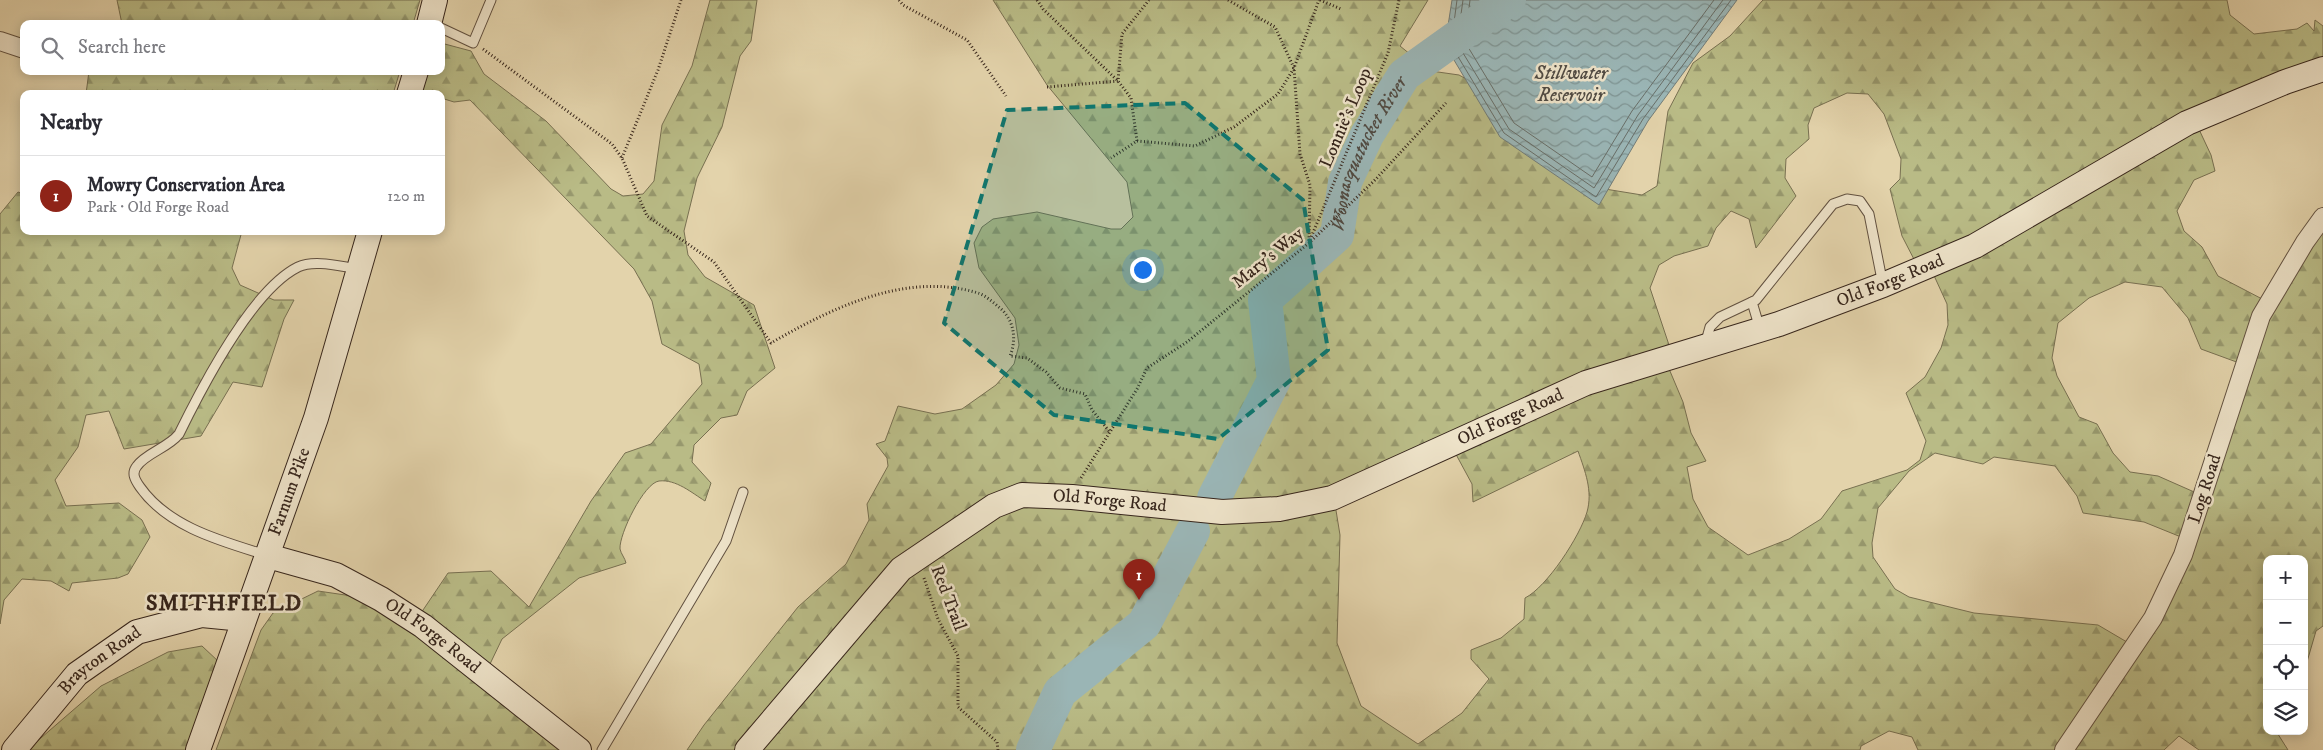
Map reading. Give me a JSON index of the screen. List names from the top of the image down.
{
  "streets": {
    "street": [
      "Old Forge Road",
      "Log Road",
      "Farnum Pike",
      "Brayton Road"
    ],
    "path": ["Lonnie's Loop", "Mary's Way", "Red Trail"]
  },
  "crossings": [
    ["Lonnie's Loop", "Mary's Way"],
    ["Mary's Way", "Old Forge Road"],
    ["Old Forge Road", "Farnum Pike"],
    ["Old Forge Road", "Red Trail"],
    ["Farnum Pike", "Brayton Road"]
  ],
  "districts": ["SMITHFIELD"],
  "water": ["Stillwater Reservoir", "Woonasquatucket River"],
  "page": {
    "search": "Search here",
    "heading": "Nearby",
    "list": [
      {
        "mark": "1",
        "name": "Mowry Conservation Area",
        "note": "Park · Old Forge Road",
        "value": "120 m"
      }
    ],
    "map_buttons": ["+", "−"],
    "pins": "1"
  }
}
